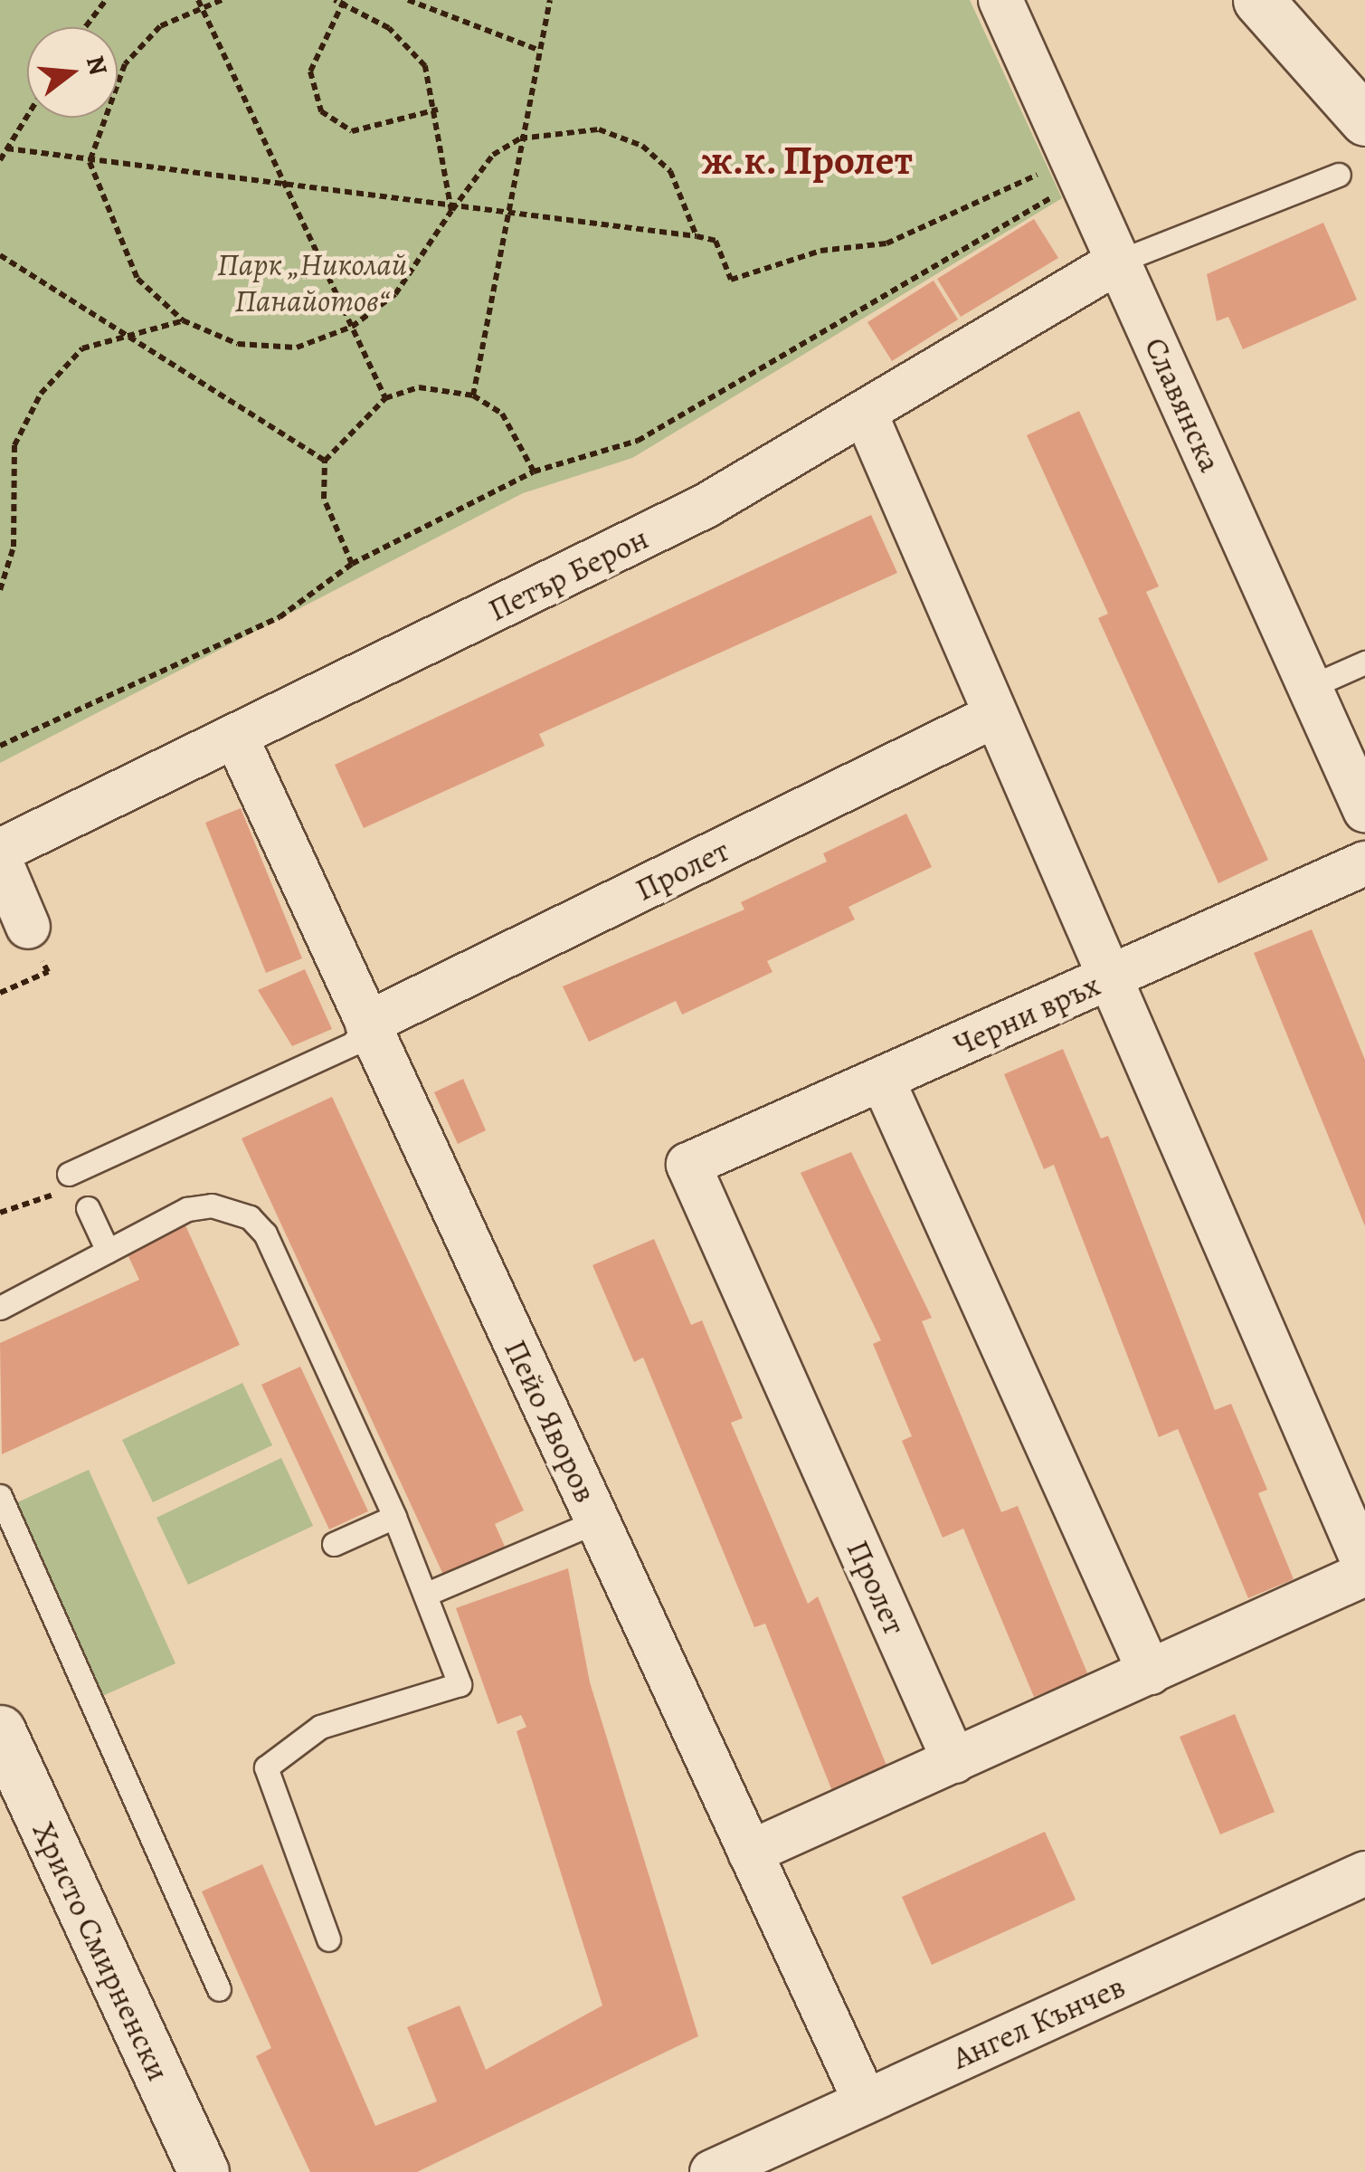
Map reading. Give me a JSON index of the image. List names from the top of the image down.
{
  "streets": {
    "street": [
      "Славянска",
      "Петър Берон",
      "Пролет",
      "Черни връх",
      "Пейо Яворов",
      "Христо Смирненски",
      "Ангел Кънчев"
    ]
  },
  "crossings": [
    ["Славянска", "Петър Берон"],
    ["Петър Берон", "Пейо Яворов"],
    ["Пролет", "Черни връх"],
    ["Пролет", "Пейо Яворов"],
    ["Пейо Яворов", "Ангел Кънчев"]
  ],
  "districts": ["ж.к. Пролет"],
  "parks": ["Парк „Николай Панайотов“"],
  "north": "right"
}
